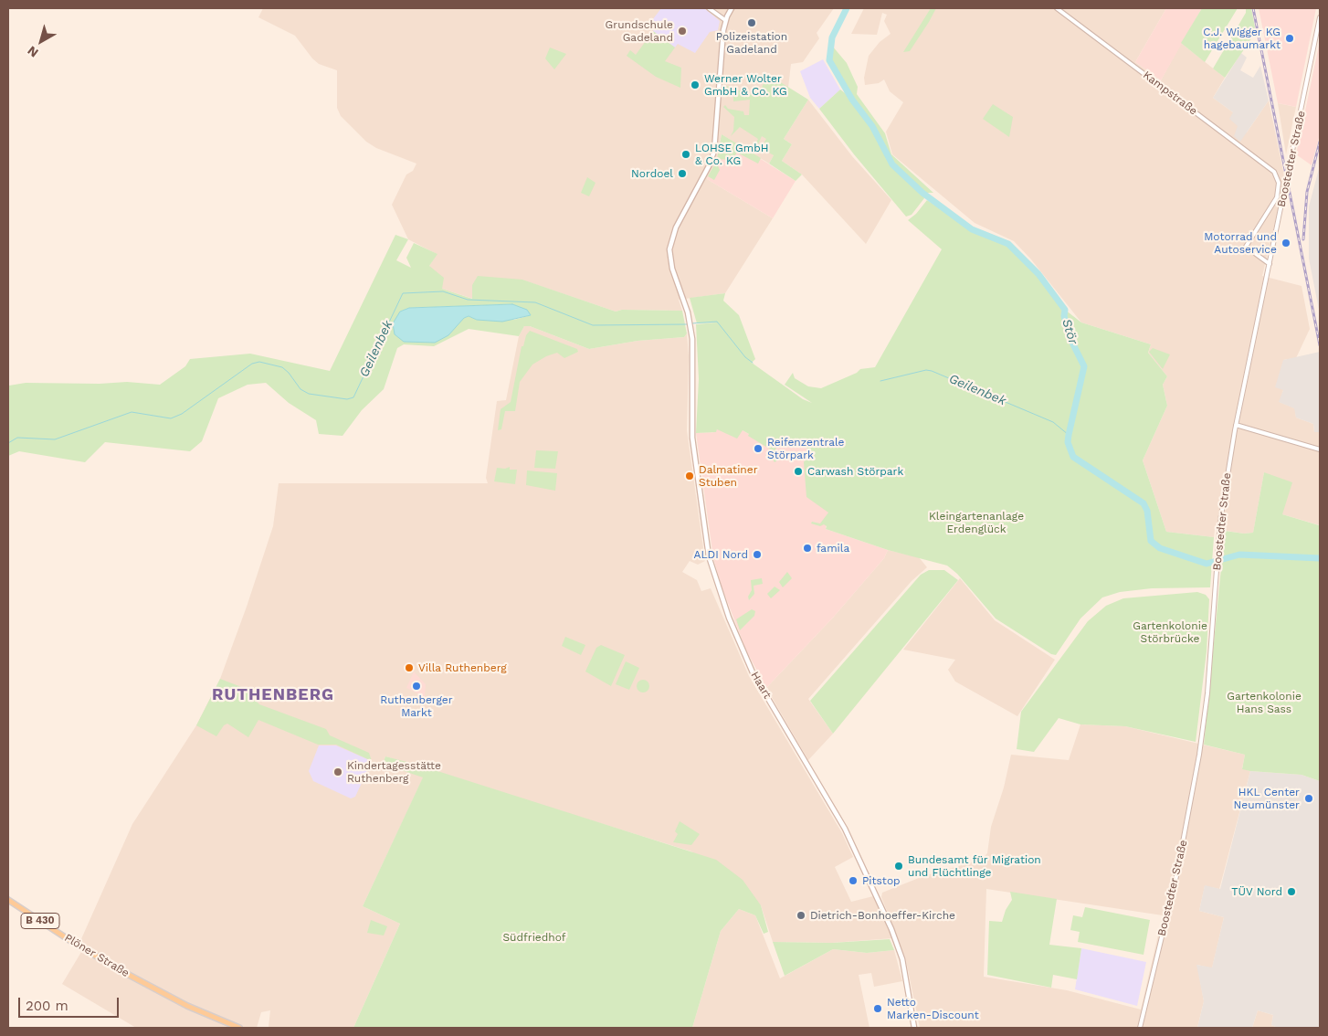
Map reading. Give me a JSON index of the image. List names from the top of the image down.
{
  "streets": {
    "main road": ["Haart", "B 430", "Plöner Straße"],
    "street": ["Kampstraße", "Boostedter Straße"]
  },
  "crossings": [
    ["Kampstraße", "Boostedter Straße"]
  ],
  "districts": ["RUTHENBERG"],
  "water": ["Stör", "Geilenbek"],
  "parks": [
    "Kleingartenanlage Erdenglück",
    "Gartenkolonie Störbrücke",
    "Gartenkolonie Hans Sass",
    "Südfriedhof"
  ],
  "places": [
    "Polizeistation Gadeland",
    "Grundschule Gadeland",
    "C.J. Wigger KG hagebaumarkt",
    "Werner Wolter GmbH & Co. KG",
    "LOHSE GmbH & Co. KG",
    "Nordoel",
    "Motorrad und Autoservice",
    "Reifenzentrale Störpark",
    "Carwash Störpark",
    "Dalmatiner Stuben",
    "famila",
    "ALDI Nord",
    "Villa Ruthenberg",
    "Ruthenberger Markt",
    "Kindertagesstätte Ruthenberg",
    "HKL Center Neumünster",
    "Bundesamt für Migration und Flüchtlinge",
    "Pitstop",
    "TÜV Nord",
    "Dietrich-Bonhoeffer-Kirche",
    "Netto Marken-Discount"
  ],
  "scale_bar": "200 m",
  "north": "bottom left"
}
